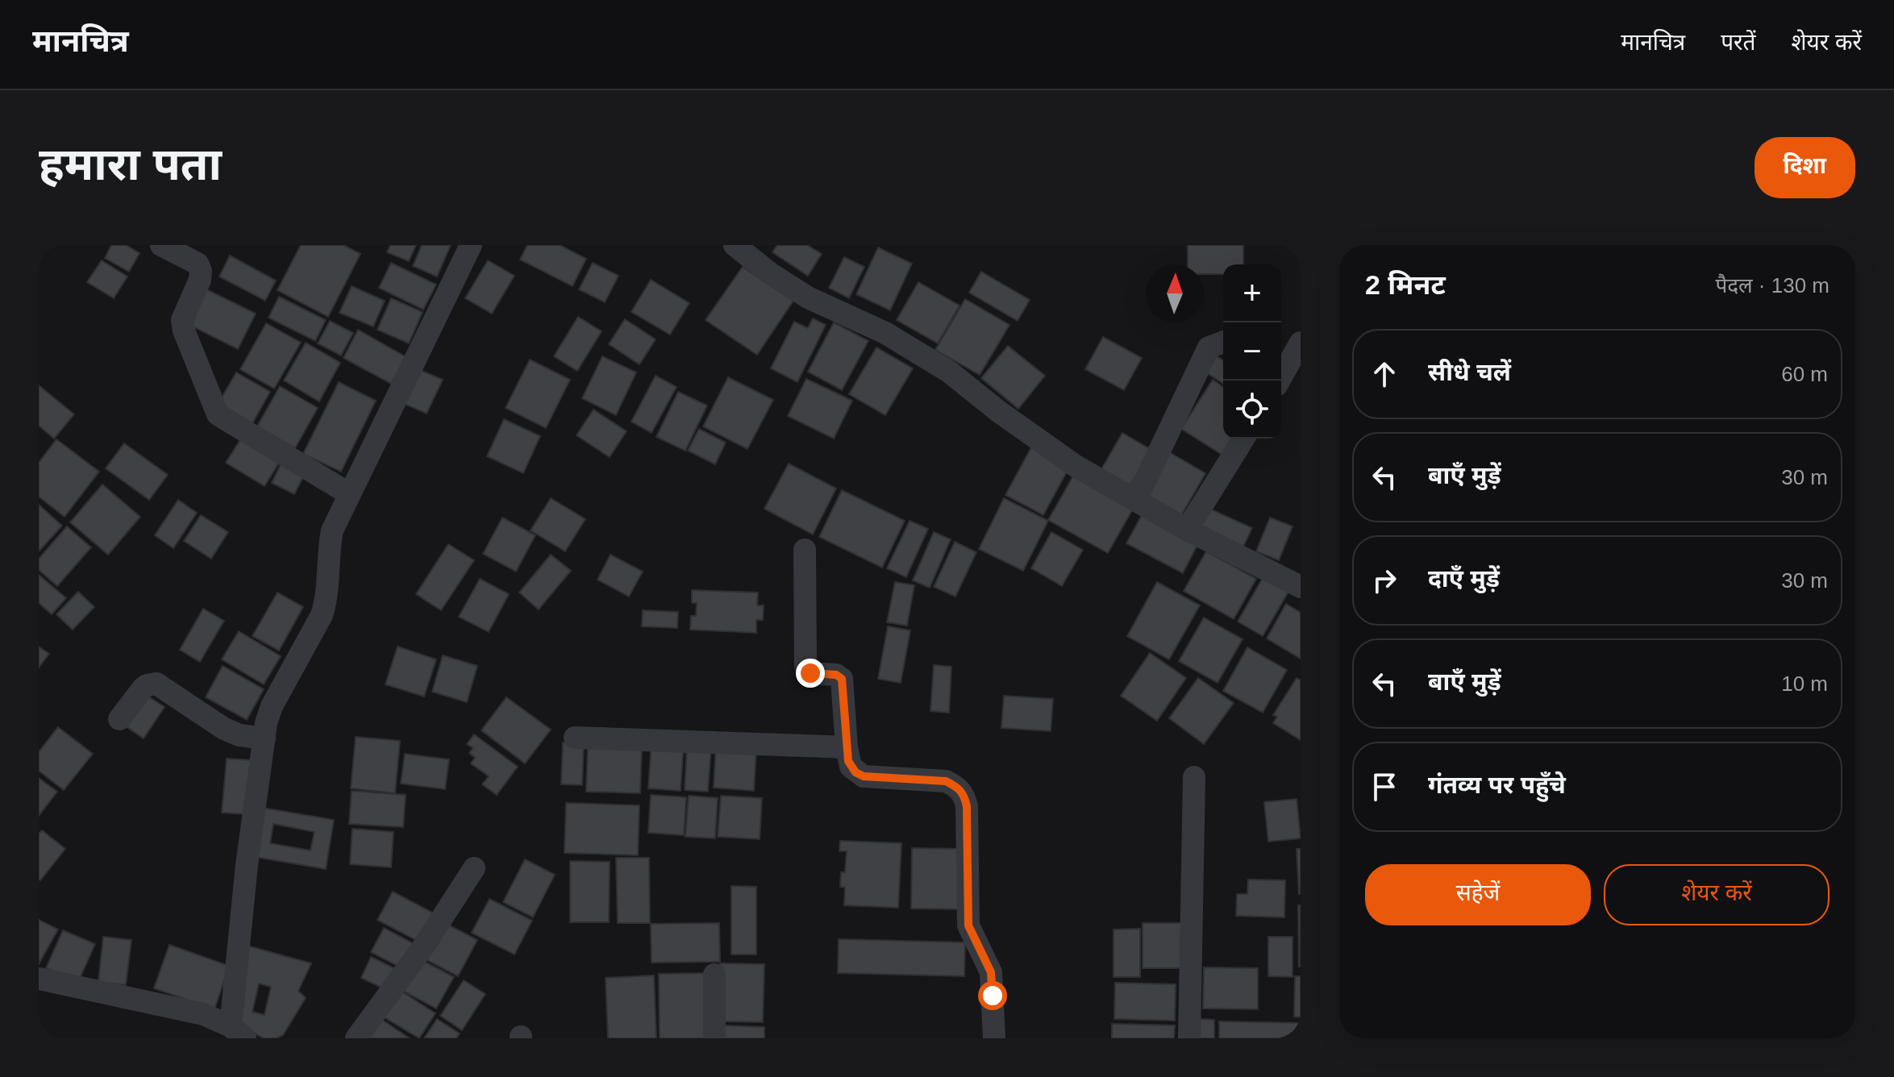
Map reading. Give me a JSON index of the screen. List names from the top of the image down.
{
  "north": "top",
  "page": {
    "header": "मानचित्र",
    "nav": ["मानचित्र", "परतें", "शेयर करें"],
    "buttons": [
      "दिशा",
      ["सहेजें", "शेयर करें"]
    ],
    "title": "हमारा पता",
    "heading": ["2 मिनट", "पैदल · 130 m"],
    "map_buttons": ["+", "−"],
    "list": [
      ["सीधे चलें", "60 m"],
      ["बाएँ मुड़ें", "30 m"],
      ["दाएँ मुड़ें", "30 m"],
      ["बाएँ मुड़ें", "10 m"],
      "गंतव्य पर पहुँचे"
    ]
  }
}
